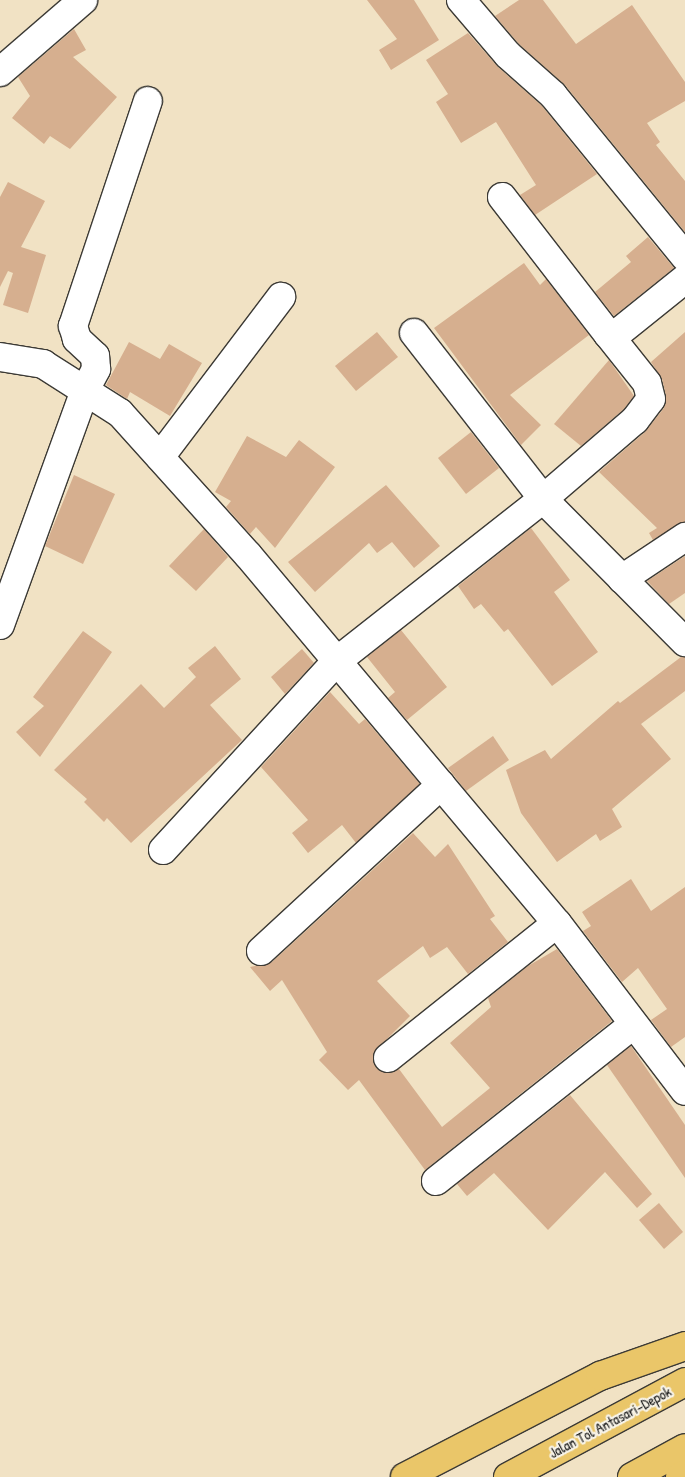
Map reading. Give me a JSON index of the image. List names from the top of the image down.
{
  "streets": {
    "highway": ["Jalan Tol Antasari–Depok"]
  }
}
